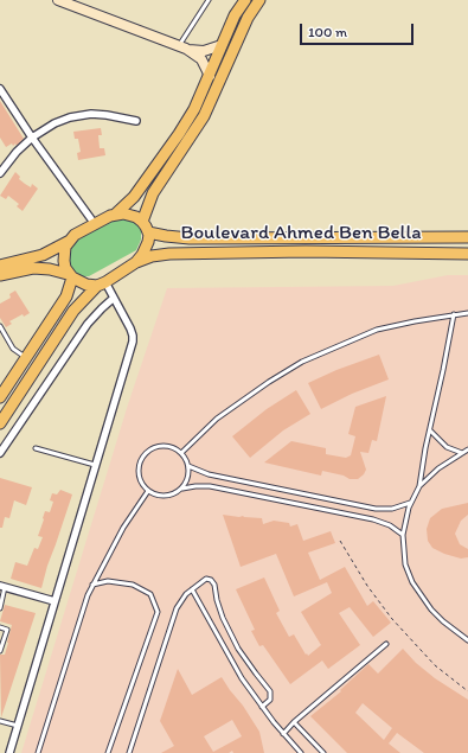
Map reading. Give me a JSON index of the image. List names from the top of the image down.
{
  "streets": {
    "main road": ["Boulevard Ahmed Ben Bella"]
  },
  "scale_bar": "100 m"
}
